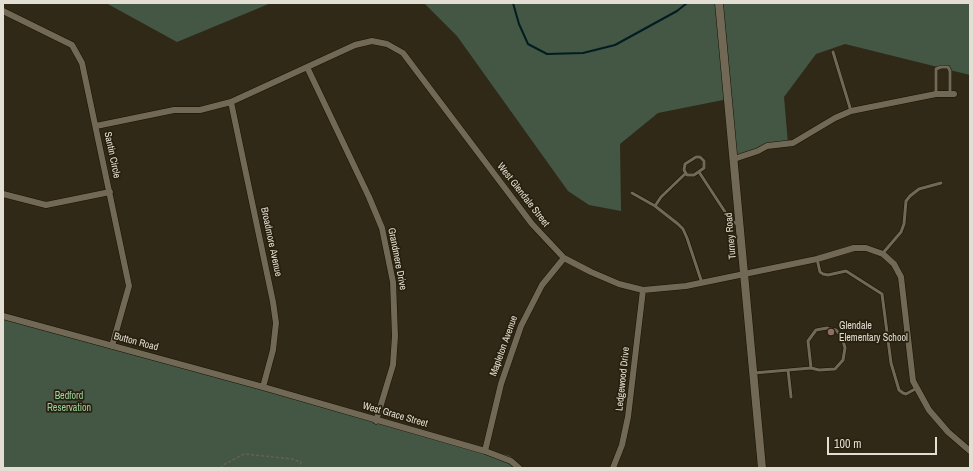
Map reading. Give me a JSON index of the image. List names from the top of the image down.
{
  "streets": {
    "street": [
      "Santin Circle",
      "West Glendale Street",
      "Turney Road",
      "Broadmore Avenue",
      "Grandmere Drive",
      "Button Road",
      "Mapleton Avenue",
      "Ledgewood Drive",
      "West Grace Street"
    ]
  },
  "crossings": [
    ["Santin Circle", "West Glendale Street"],
    ["Santin Circle", "Button Road"],
    ["West Glendale Street", "Turney Road"],
    ["West Glendale Street", "Broadmore Avenue"],
    ["West Glendale Street", "Grandmere Drive"],
    ["West Glendale Street", "Mapleton Avenue"],
    ["West Glendale Street", "Ledgewood Drive"],
    ["Broadmore Avenue", "Button Road"],
    ["Broadmore Avenue", "West Grace Street"],
    ["Grandmere Drive", "West Grace Street"],
    ["Button Road", "West Grace Street"],
    ["Mapleton Avenue", "West Grace Street"]
  ],
  "parks": ["Bedford Reservation"],
  "places": ["Glendale Elementary School"],
  "scale_bar": "100 m"
}
